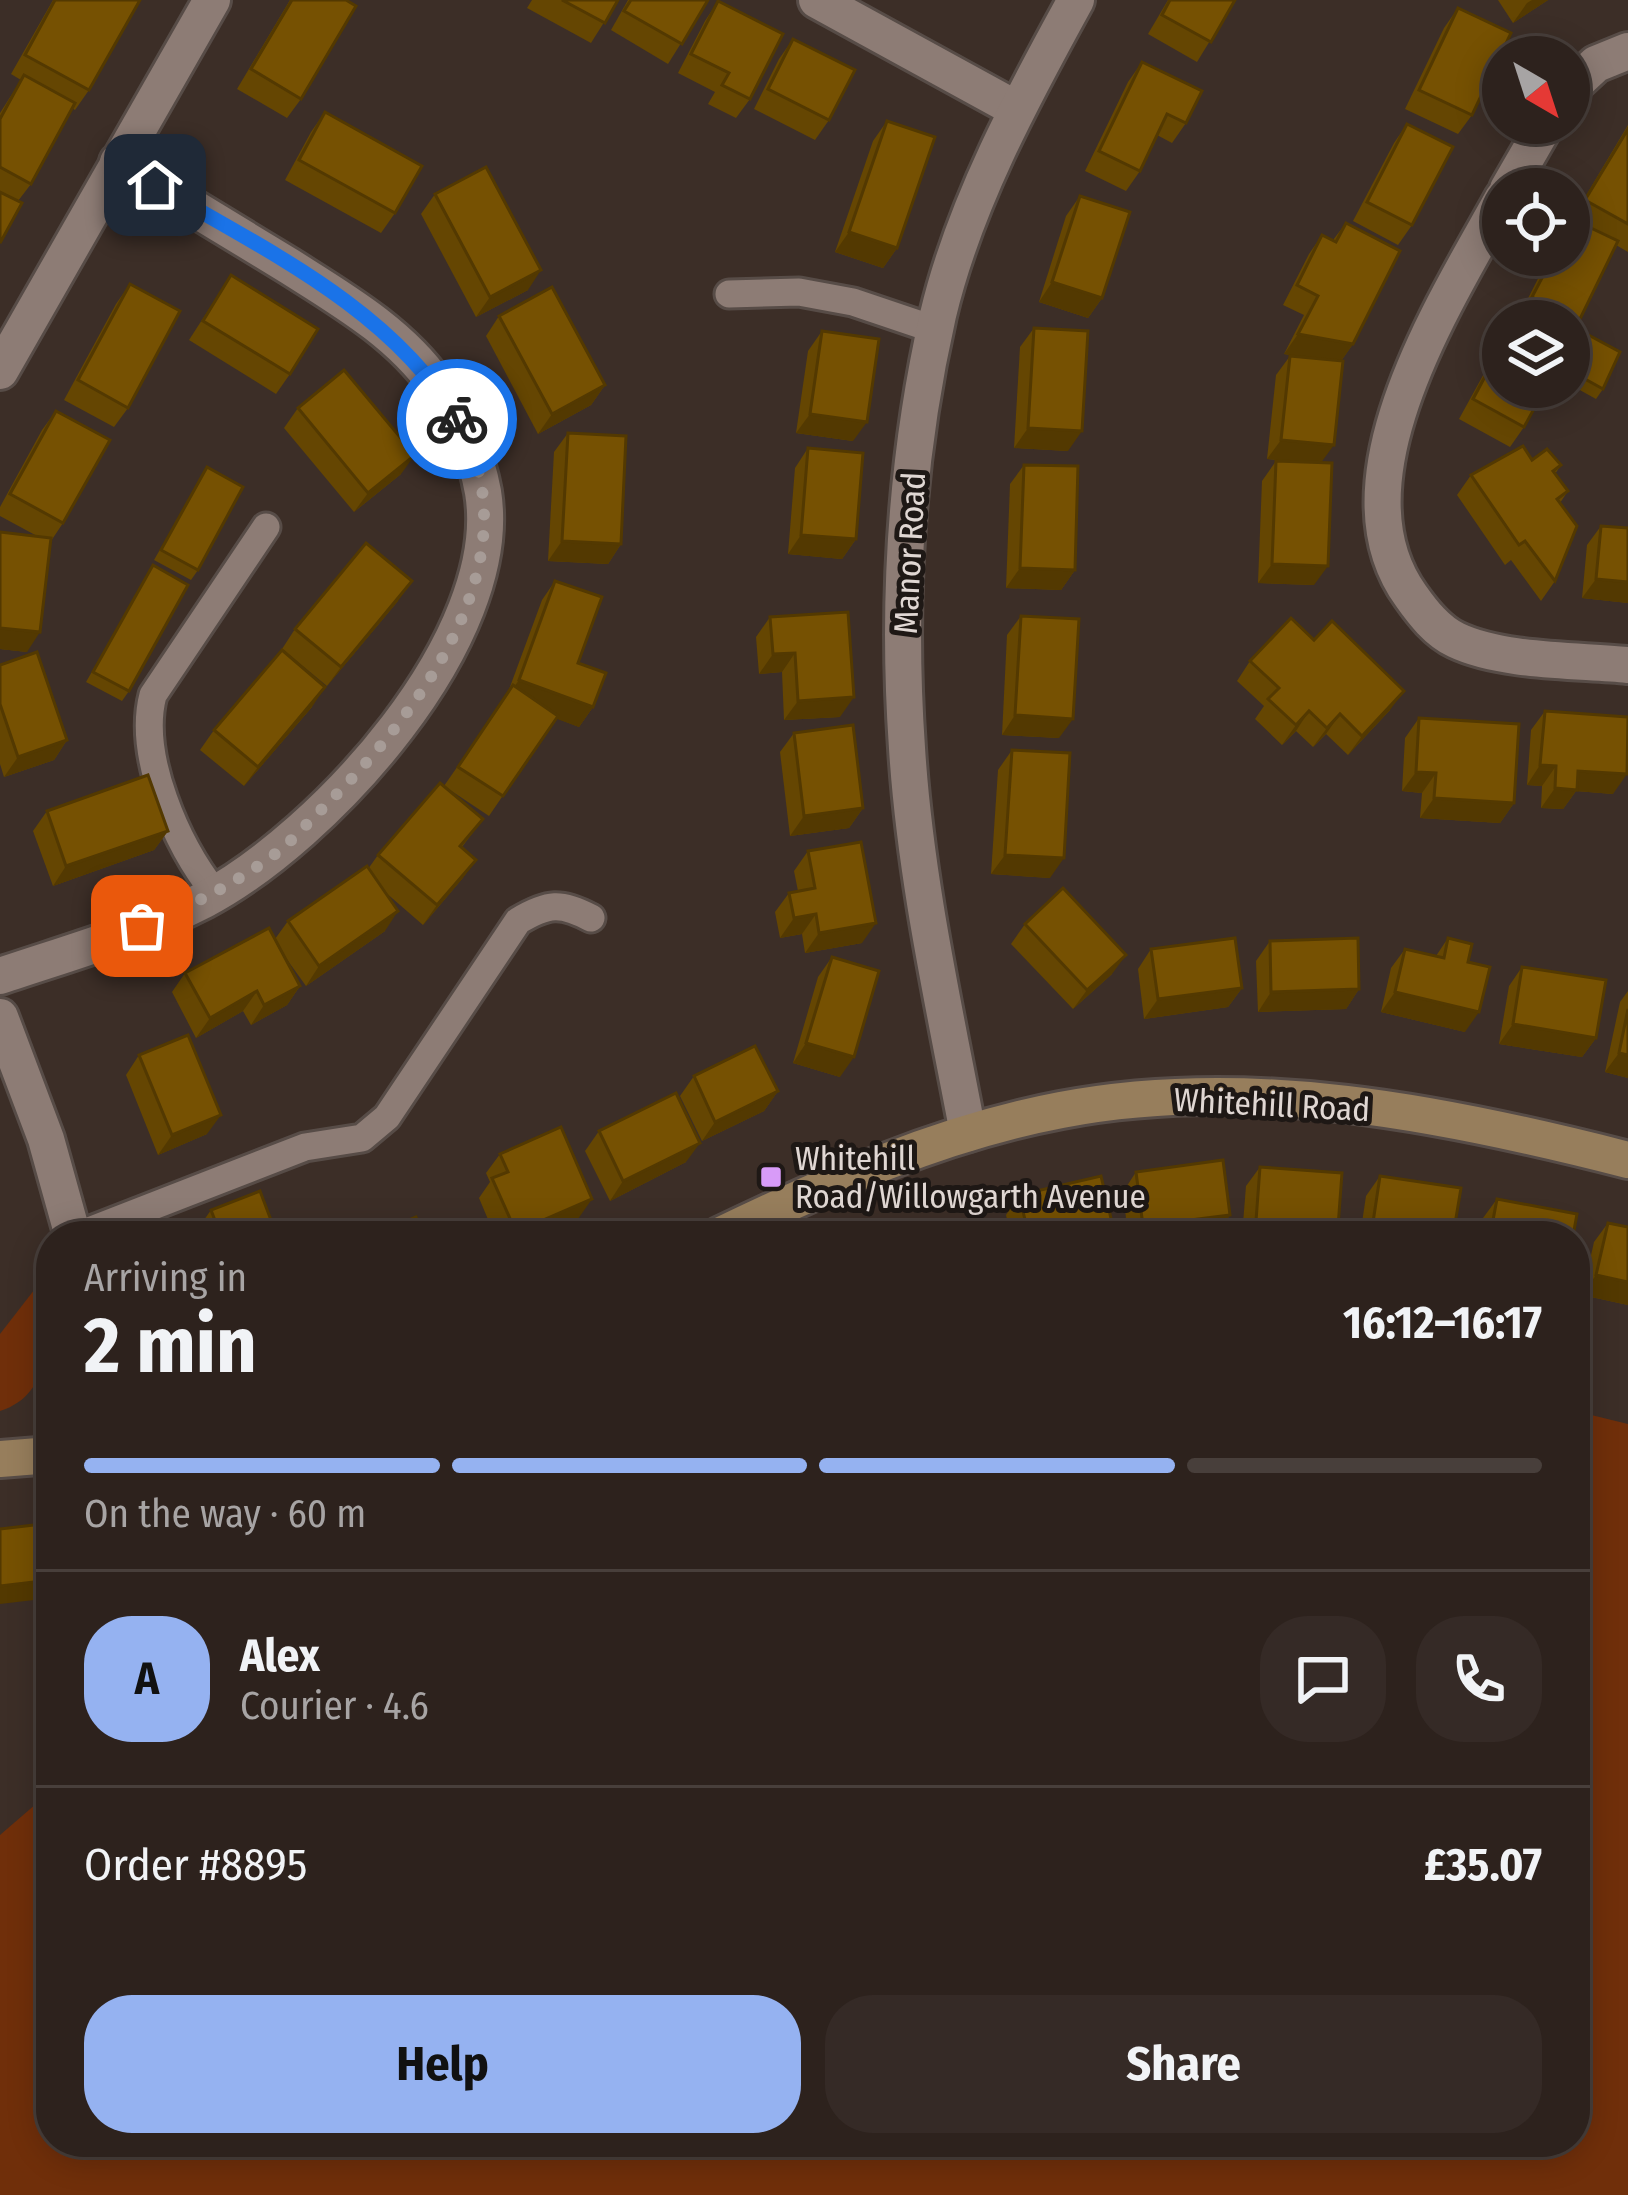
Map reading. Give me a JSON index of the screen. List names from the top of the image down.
{
  "streets": {
    "street": ["Manor Road", "Whitehill Road"]
  },
  "crossings": [
    ["Manor Road", "Whitehill Road"]
  ],
  "places": {
    "transit": ["Whitehill Road/Willowgarth Avenue"]
  },
  "north": "bottom right",
  "page": {
    "heading": ["2 min", "Arriving in", "16:12–16:17"],
    "panel": [
      "Alex",
      "Courier · 4.6",
      "Order #8895",
      "£35.07"
    ],
    "bar": "On the way · 60 m",
    "round": "A",
    "buttons": ["Help", "Share"]
  }
}
